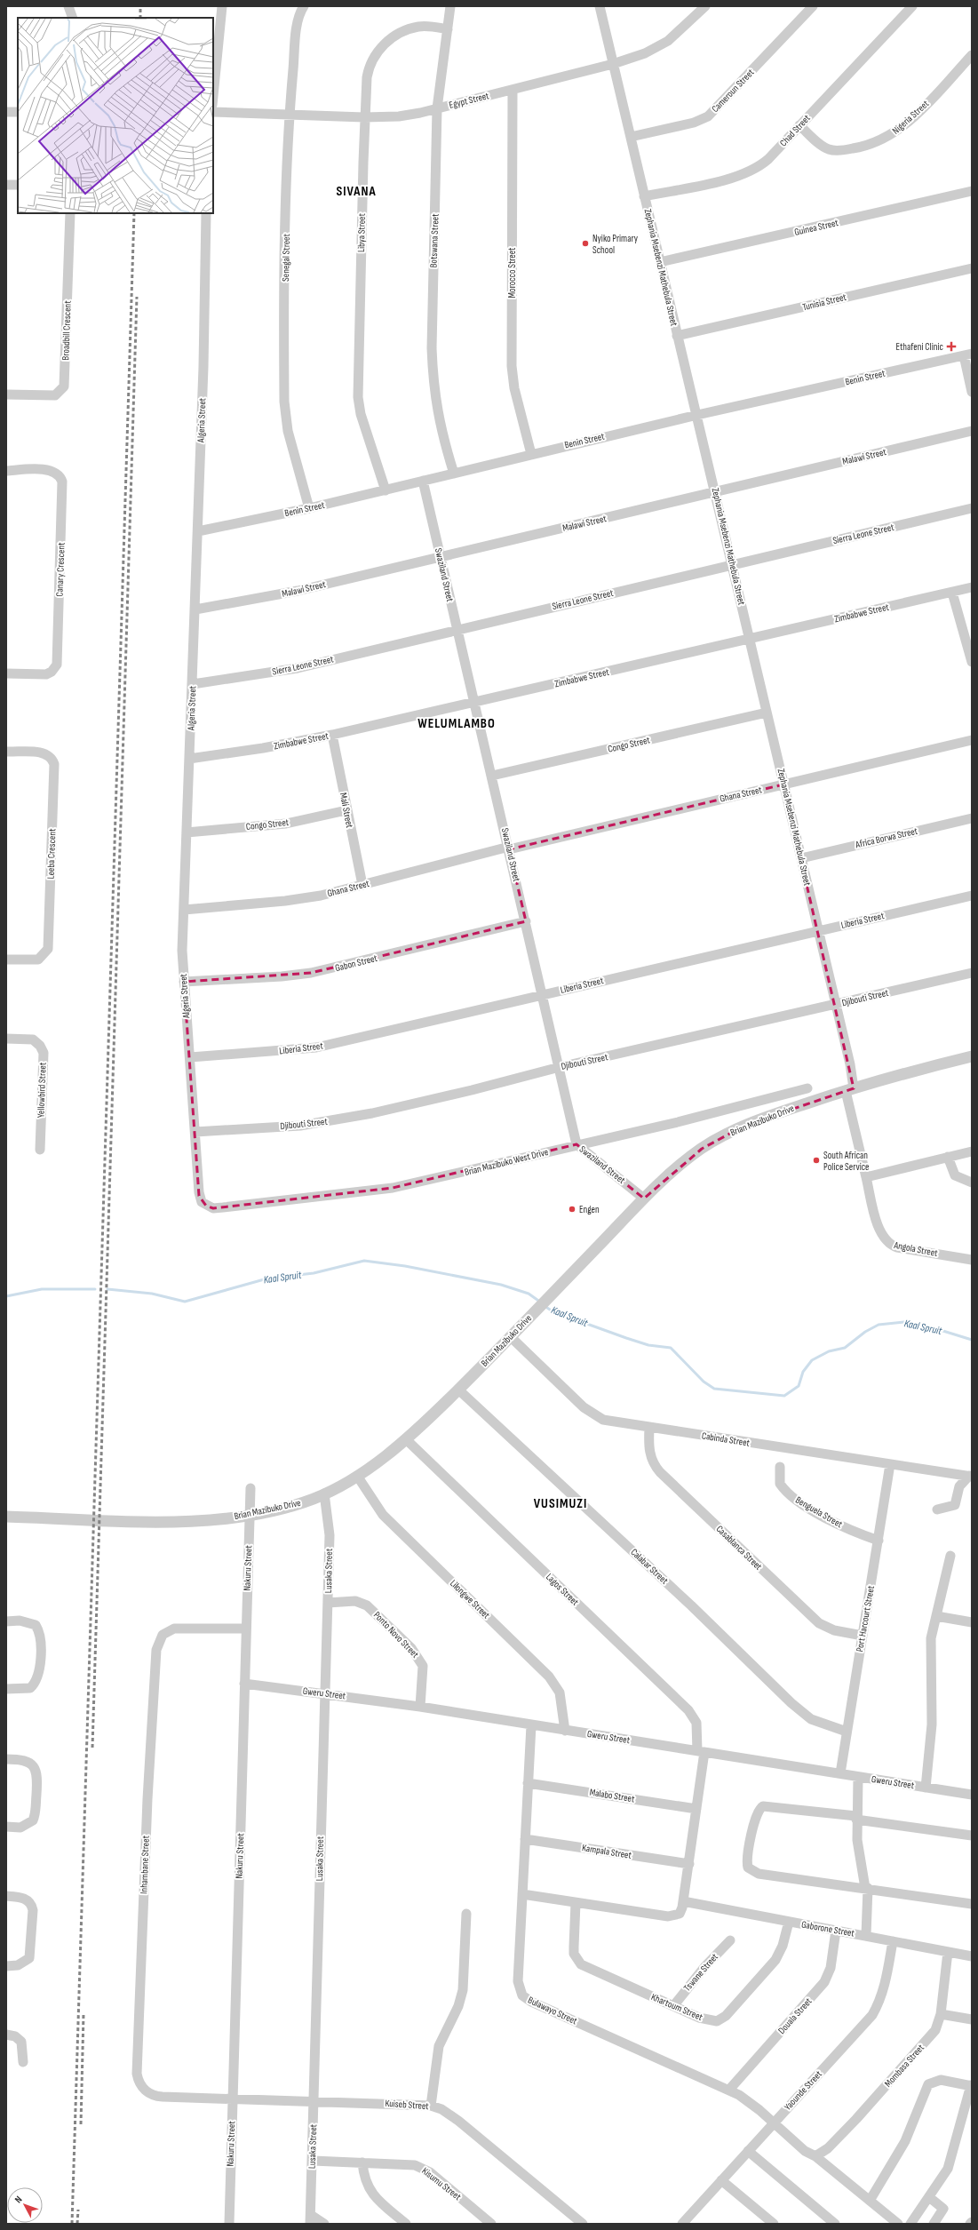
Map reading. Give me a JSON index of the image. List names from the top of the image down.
{
  "streets": {
    "street": [
      "Cameroun Street",
      "Egypt Street",
      "Nigeria Street",
      "Chad Street",
      "Guinea Street",
      "Libya Street",
      "Botswana Street",
      "Senegal Street",
      "Zephania Msebenzi Mathebula Street",
      "Morocco Street",
      "Tunisia Street",
      "Broadbill Crescent",
      "Benin Street",
      "Algeria Street",
      "Malawi Street",
      "Sierra Leone Street",
      "Canary Crescent",
      "Swaziland Street",
      "Zimbabwe Street",
      "Congo Street",
      "Ghana Street",
      "Mali Street",
      "Africa Borwa Street",
      "Leeba Crescent",
      "Liberia Street",
      "Gabon Street",
      "Djibouti Street",
      "Yellowbird Street",
      "Brian Mazibuko Drive",
      "Brian Mazibuko West Drive",
      "Angola Street",
      "Cabinda Street",
      "Benguela Street",
      "Casablanca Street",
      "Calabar Street",
      "Nakuru Street",
      "Lusaka Street",
      "Lagos Street",
      "Lilongwe Street",
      "Port Harcourt Street",
      "Ponto Novo Street",
      "Gweru Street",
      "Malabo Street",
      "Kampala Street",
      "Inhambane Street",
      "Gaborone Street",
      "Tswane Street",
      "Khartoum Street",
      "Bulawayo Street",
      "Douala Street",
      "Mombasa Street",
      "Yaounde Street",
      "Kuiseb Street",
      "Kisumu Street"
    ]
  },
  "crossings": [
    ["Cameroun Street", "Zephania Msebenzi Mathebula Street"],
    ["Egypt Street", "Libya Street"],
    ["Egypt Street", "Botswana Street"],
    ["Egypt Street", "Senegal Street"],
    ["Egypt Street", "Zephania Msebenzi Mathebula Street"],
    ["Egypt Street", "Morocco Street"],
    ["Nigeria Street", "Chad Street"],
    ["Chad Street", "Zephania Msebenzi Mathebula Street"],
    ["Guinea Street", "Zephania Msebenzi Mathebula Street"],
    ["Libya Street", "Botswana Street"],
    ["Libya Street", "Benin Street"],
    ["Botswana Street", "Benin Street"],
    ["Senegal Street", "Benin Street"],
    ["Zephania Msebenzi Mathebula Street", "Tunisia Street"],
    ["Zephania Msebenzi Mathebula Street", "Benin Street"],
    ["Zephania Msebenzi Mathebula Street", "Malawi Street"],
    ["Zephania Msebenzi Mathebula Street", "Sierra Leone Street"],
    ["Zephania Msebenzi Mathebula Street", "Zimbabwe Street"],
    ["Zephania Msebenzi Mathebula Street", "Congo Street"],
    ["Zephania Msebenzi Mathebula Street", "Ghana Street"],
    ["Zephania Msebenzi Mathebula Street", "Africa Borwa Street"],
    ["Zephania Msebenzi Mathebula Street", "Liberia Street"],
    ["Zephania Msebenzi Mathebula Street", "Djibouti Street"],
    ["Zephania Msebenzi Mathebula Street", "Brian Mazibuko Drive"],
    ["Zephania Msebenzi Mathebula Street", "Angola Street"],
    ["Morocco Street", "Benin Street"],
    ["Benin Street", "Algeria Street"],
    ["Benin Street", "Swaziland Street"],
    ["Algeria Street", "Malawi Street"],
    ["Algeria Street", "Sierra Leone Street"],
    ["Algeria Street", "Zimbabwe Street"],
    ["Algeria Street", "Congo Street"],
    ["Algeria Street", "Ghana Street"],
    ["Algeria Street", "Liberia Street"],
    ["Algeria Street", "Gabon Street"],
    ["Algeria Street", "Djibouti Street"],
    ["Algeria Street", "Brian Mazibuko West Drive"],
    ["Malawi Street", "Swaziland Street"],
    ["Sierra Leone Street", "Swaziland Street"],
    ["Swaziland Street", "Zimbabwe Street"],
    ["Swaziland Street", "Congo Street"],
    ["Swaziland Street", "Ghana Street"],
    ["Swaziland Street", "Liberia Street"],
    ["Swaziland Street", "Gabon Street"],
    ["Swaziland Street", "Djibouti Street"],
    ["Swaziland Street", "Brian Mazibuko Drive"],
    ["Swaziland Street", "Brian Mazibuko West Drive"],
    ["Zimbabwe Street", "Mali Street"],
    ["Congo Street", "Mali Street"],
    ["Ghana Street", "Mali Street"],
    ["Brian Mazibuko Drive", "Angola Street"],
    ["Brian Mazibuko Drive", "Cabinda Street"],
    ["Brian Mazibuko Drive", "Calabar Street"],
    ["Brian Mazibuko Drive", "Nakuru Street"],
    ["Brian Mazibuko Drive", "Lusaka Street"],
    ["Brian Mazibuko Drive", "Lagos Street"],
    ["Brian Mazibuko Drive", "Lilongwe Street"],
    ["Cabinda Street", "Casablanca Street"],
    ["Cabinda Street", "Port Harcourt Street"],
    ["Benguela Street", "Port Harcourt Street"],
    ["Casablanca Street", "Port Harcourt Street"],
    ["Calabar Street", "Port Harcourt Street"],
    ["Nakuru Street", "Gweru Street"],
    ["Nakuru Street", "Inhambane Street"],
    ["Nakuru Street", "Kuiseb Street"],
    ["Lusaka Street", "Ponto Novo Street"],
    ["Lusaka Street", "Gweru Street"],
    ["Lusaka Street", "Kuiseb Street"],
    ["Lusaka Street", "Kisumu Street"],
    ["Lagos Street", "Gweru Street"],
    ["Lagos Street", "Malabo Street"],
    ["Lagos Street", "Kampala Street"],
    ["Lagos Street", "Gaborone Street"],
    ["Lilongwe Street", "Gweru Street"],
    ["Port Harcourt Street", "Gweru Street"],
    ["Ponto Novo Street", "Gweru Street"],
    ["Gweru Street", "Bulawayo Street"],
    ["Malabo Street", "Bulawayo Street"],
    ["Kampala Street", "Bulawayo Street"],
    ["Inhambane Street", "Kuiseb Street"],
    ["Gaborone Street", "Khartoum Street"],
    ["Gaborone Street", "Douala Street"],
    ["Gaborone Street", "Mombasa Street"],
    ["Gaborone Street", "Yaounde Street"],
    ["Tswane Street", "Khartoum Street"],
    ["Bulawayo Street", "Douala Street"],
    ["Bulawayo Street", "Mombasa Street"],
    ["Bulawayo Street", "Yaounde Street"]
  ],
  "districts": ["SIVANA", "WELUMLAMBO", "VUSIMUZI"],
  "water": ["Kaal Spruit"],
  "places": {
    "other": ["Nyiko Primary School", "South African Police Service", "Engen"],
    "health": ["Ethafeni Clinic"]
  },
  "north": "top left"
}
